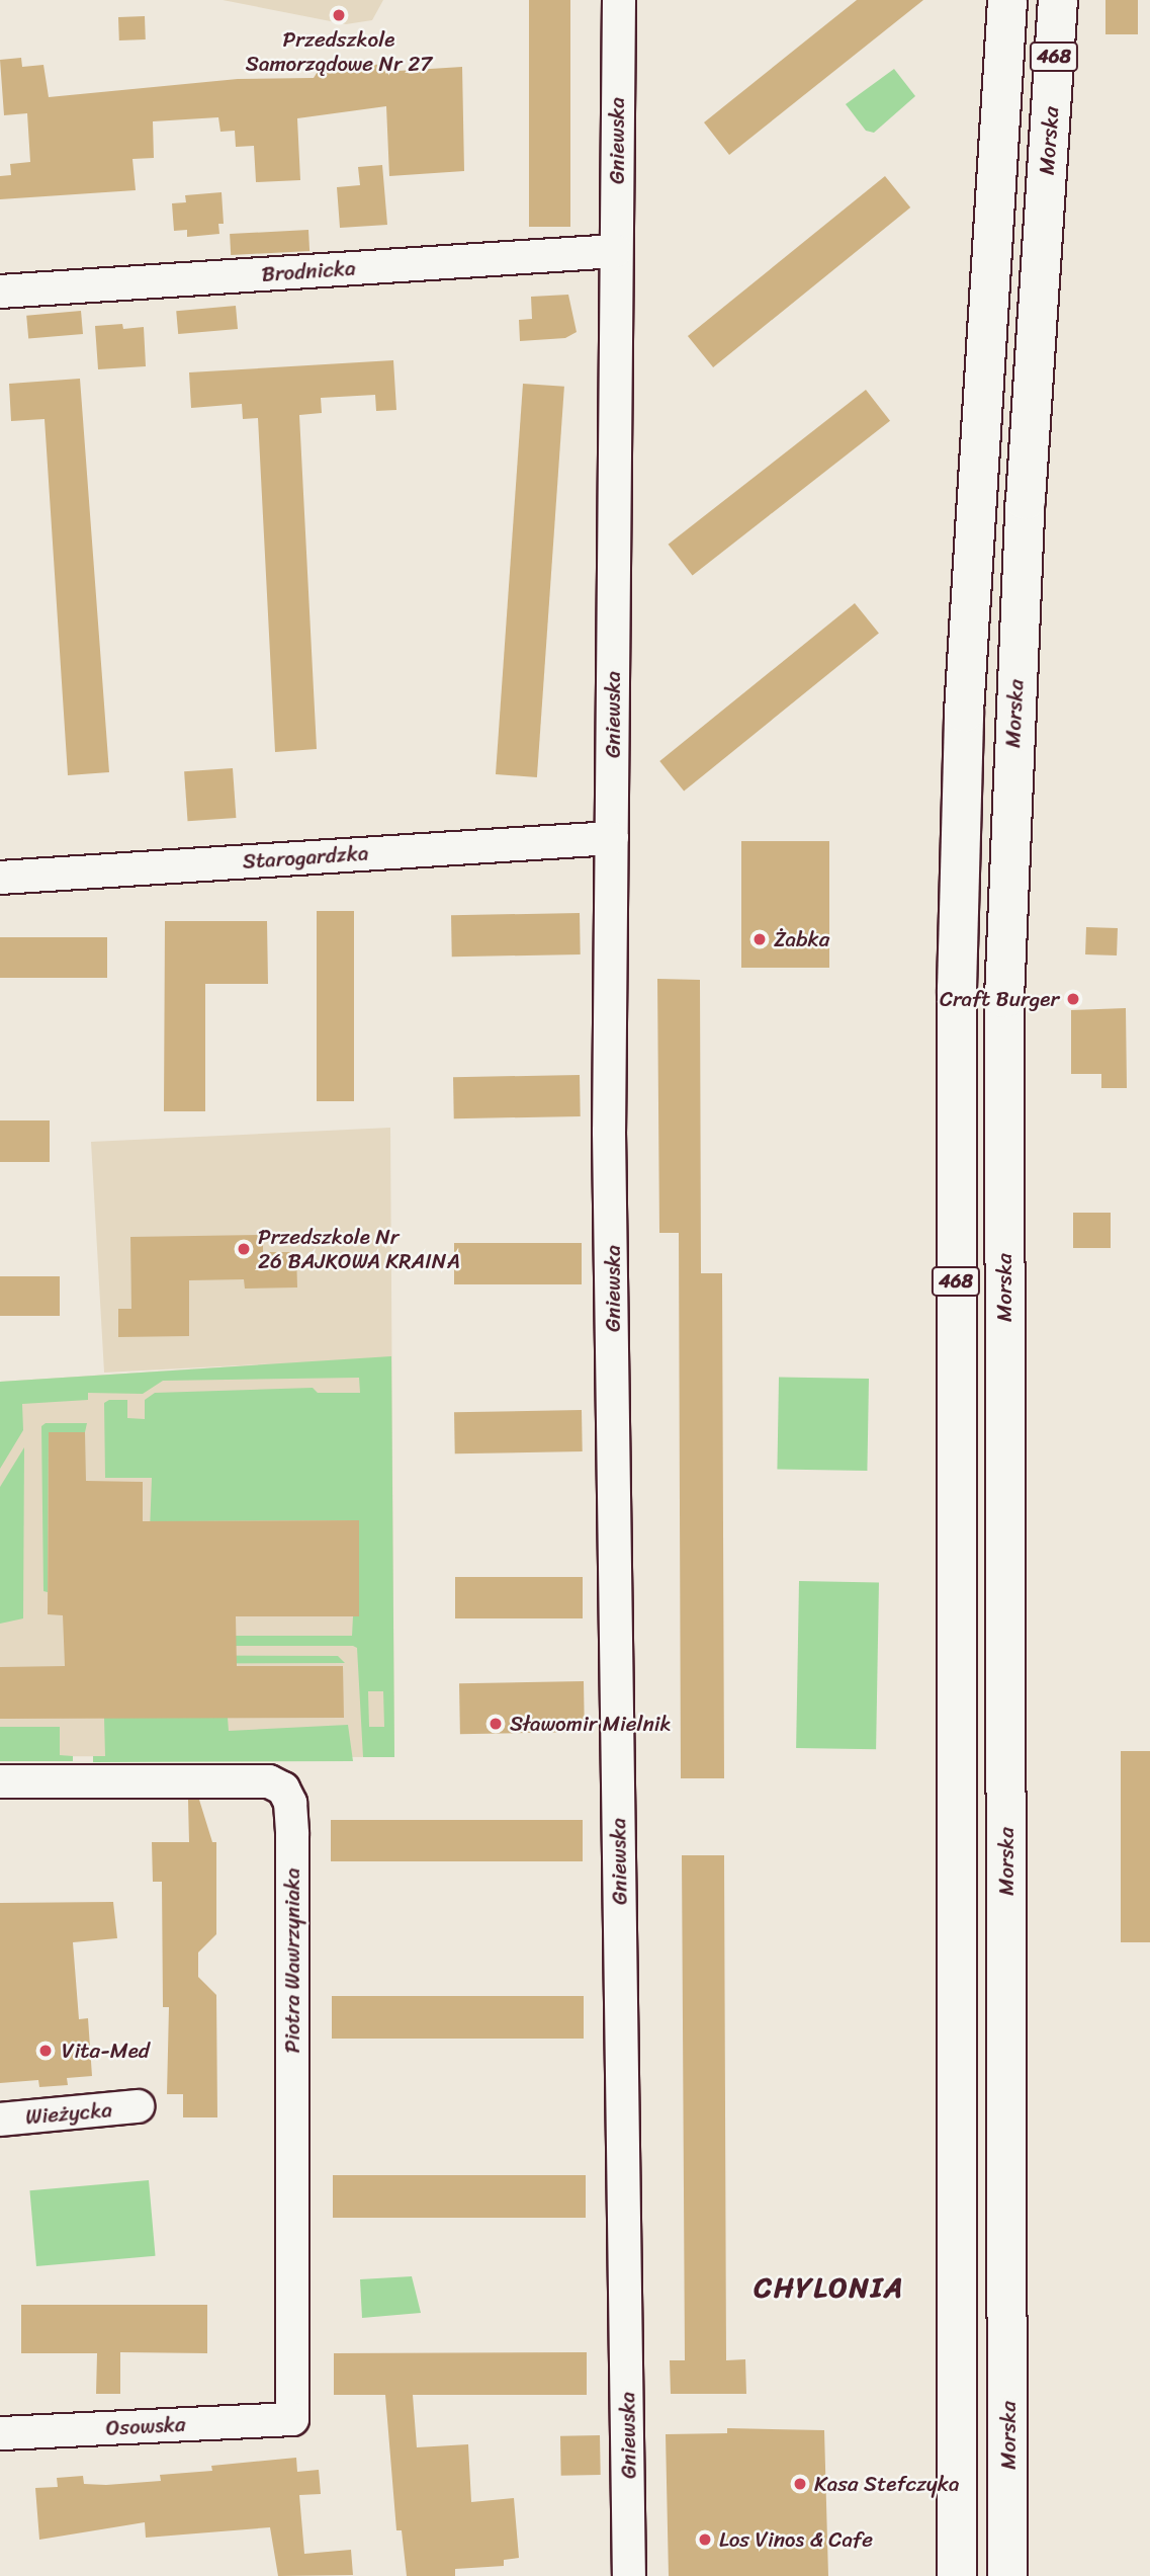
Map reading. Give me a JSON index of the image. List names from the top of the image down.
{
  "streets": {
    "main road": ["468", "Morska"],
    "street": [
      "Gniewska",
      "Brodnicka",
      "Starogardzka",
      "Piotra Wawrzyniaka",
      "Wieżycka",
      "Osowska"
    ]
  },
  "crossings": [
    ["Gniewska", "Brodnicka"],
    ["Gniewska", "Starogardzka"],
    ["Piotra Wawrzyniaka", "Osowska"]
  ],
  "districts": ["CHYLONIA"],
  "places": [
    "Przedszkole Samorządowe Nr 27",
    "Żabka",
    "Craft Burger",
    "Przedszkole Nr 26 BAJKOWA KRAINA",
    "Sławomir Mielnik",
    "Vita-Med",
    "Kasa Stefczyka",
    "Los Vinos & Cafe"
  ]
}
